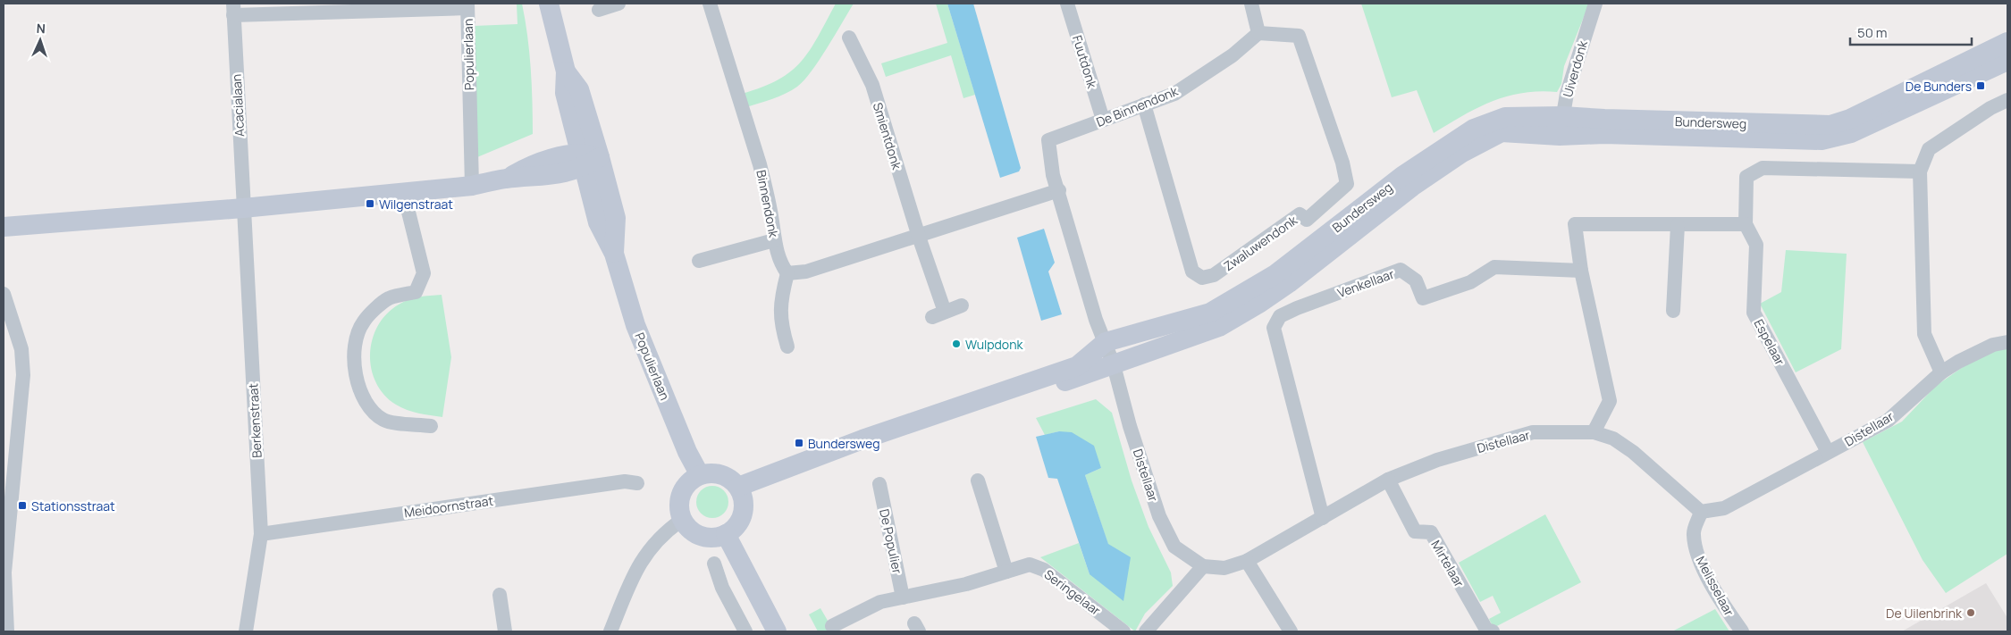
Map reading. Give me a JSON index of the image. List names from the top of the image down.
{
  "streets": {
    "street": [
      "Populierlaan",
      "Fuutdonk",
      "Uiverdonk",
      "Acacialaan",
      "De Binnendonk",
      "Bundersweg",
      "Smientdonk",
      "Binnendonk",
      "Zwaluwendonk",
      "Venkellaar",
      "Espelaar",
      "Berkenstraat",
      "Distellaar",
      "Meidoornstraat",
      "De Populier",
      "Mirtelaar",
      "Melisselaar",
      "Seringelaar"
    ]
  },
  "crossings": [
    ["Populierlaan", "Bundersweg"],
    ["Fuutdonk", "De Binnendonk"],
    ["Uiverdonk", "Bundersweg"],
    ["Acacialaan", "Berkenstraat"],
    ["De Binnendonk", "Bundersweg"],
    ["De Binnendonk", "Zwaluwendonk"],
    ["De Binnendonk", "Distellaar"],
    ["Bundersweg", "Distellaar"],
    ["Venkellaar", "Distellaar"],
    ["Espelaar", "Distellaar"],
    ["Berkenstraat", "Meidoornstraat"],
    ["Distellaar", "Mirtelaar"],
    ["Distellaar", "Melisselaar"]
  ],
  "places": {
    "transit": [
      "De Bunders",
      "Wilgenstraat",
      "Bundersweg",
      "Stationsstraat"
    ],
    "other": ["Wulpdonk", "De Uilenbrink"]
  },
  "scale_bar": "50 m",
  "north": "top"
}
